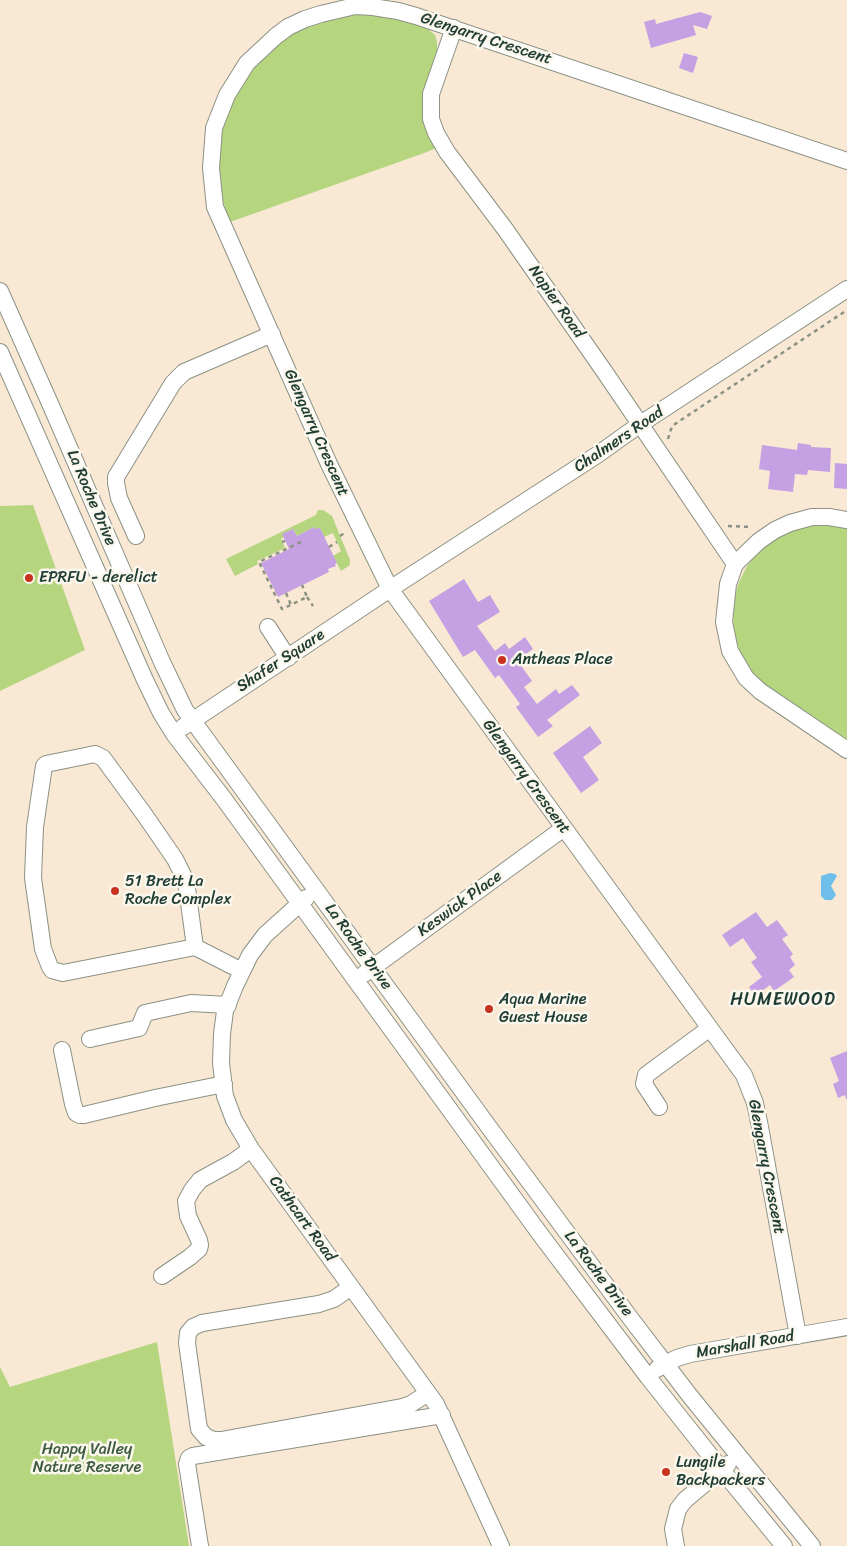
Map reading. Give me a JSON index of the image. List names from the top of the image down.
{
  "streets": {
    "street": [
      "Glengarry Crescent",
      "Napier Road",
      "Chalmers Road",
      "La Roche Drive",
      "Shafer Square",
      "Keswick Place",
      "Cathcart Road",
      "Marshall Road"
    ]
  },
  "crossings": [
    ["Glengarry Crescent", "Napier Road"],
    ["Glengarry Crescent", "Chalmers Road"],
    ["Glengarry Crescent", "Shafer Square"],
    ["Glengarry Crescent", "Keswick Place"],
    ["Glengarry Crescent", "Marshall Road"],
    ["Napier Road", "Chalmers Road"],
    ["Chalmers Road", "Shafer Square"],
    ["La Roche Drive", "Shafer Square"],
    ["La Roche Drive", "Keswick Place"],
    ["La Roche Drive", "Cathcart Road"],
    ["La Roche Drive", "Marshall Road"]
  ],
  "districts": ["HUMEWOOD"],
  "parks": ["Happy Valley Nature Reserve"],
  "places": [
    "EPRFU - derelict",
    "Antheas Place",
    "51 Brett La Roche Complex",
    "Aqua Marine Guest House",
    "Lungile Backpackers"
  ]
}
